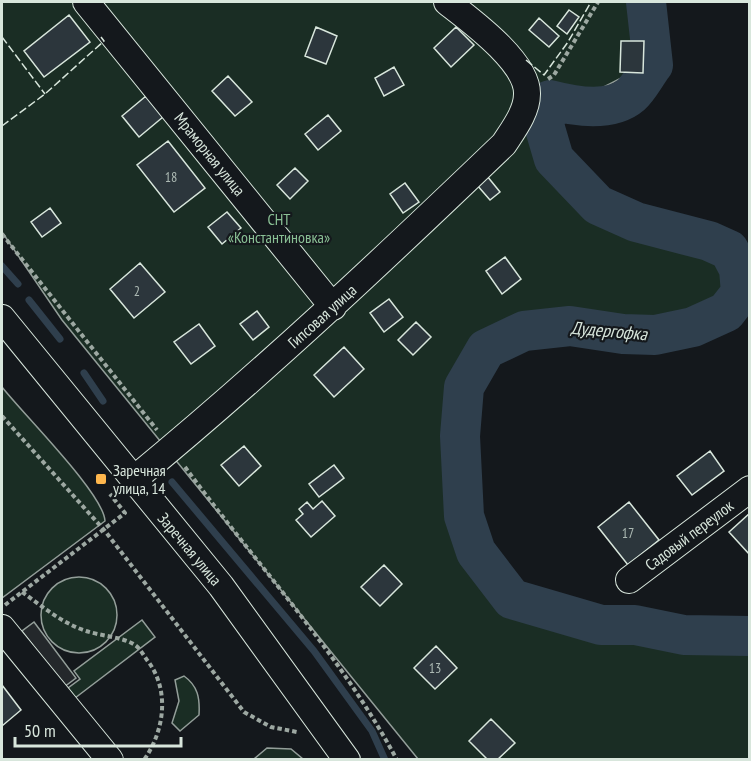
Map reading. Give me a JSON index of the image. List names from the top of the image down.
{
  "streets": {
    "street": [
      "Мраморная улица",
      "Гипсовая улица",
      "Садовый переулок",
      "Заречная улица"
    ]
  },
  "crossings": [
    ["Мраморная улица", "Гипсовая улица"],
    ["Гипсовая улица", "Заречная улица"]
  ],
  "water": ["Дудергофка"],
  "parks": ["СНТ «Константиновка»"],
  "places": {
    "transit": ["Заречная улица, 14"]
  },
  "house_numbers": [
    "18",
    "2",
    "17",
    "13"
  ],
  "scale_bar": "50 m"
}
